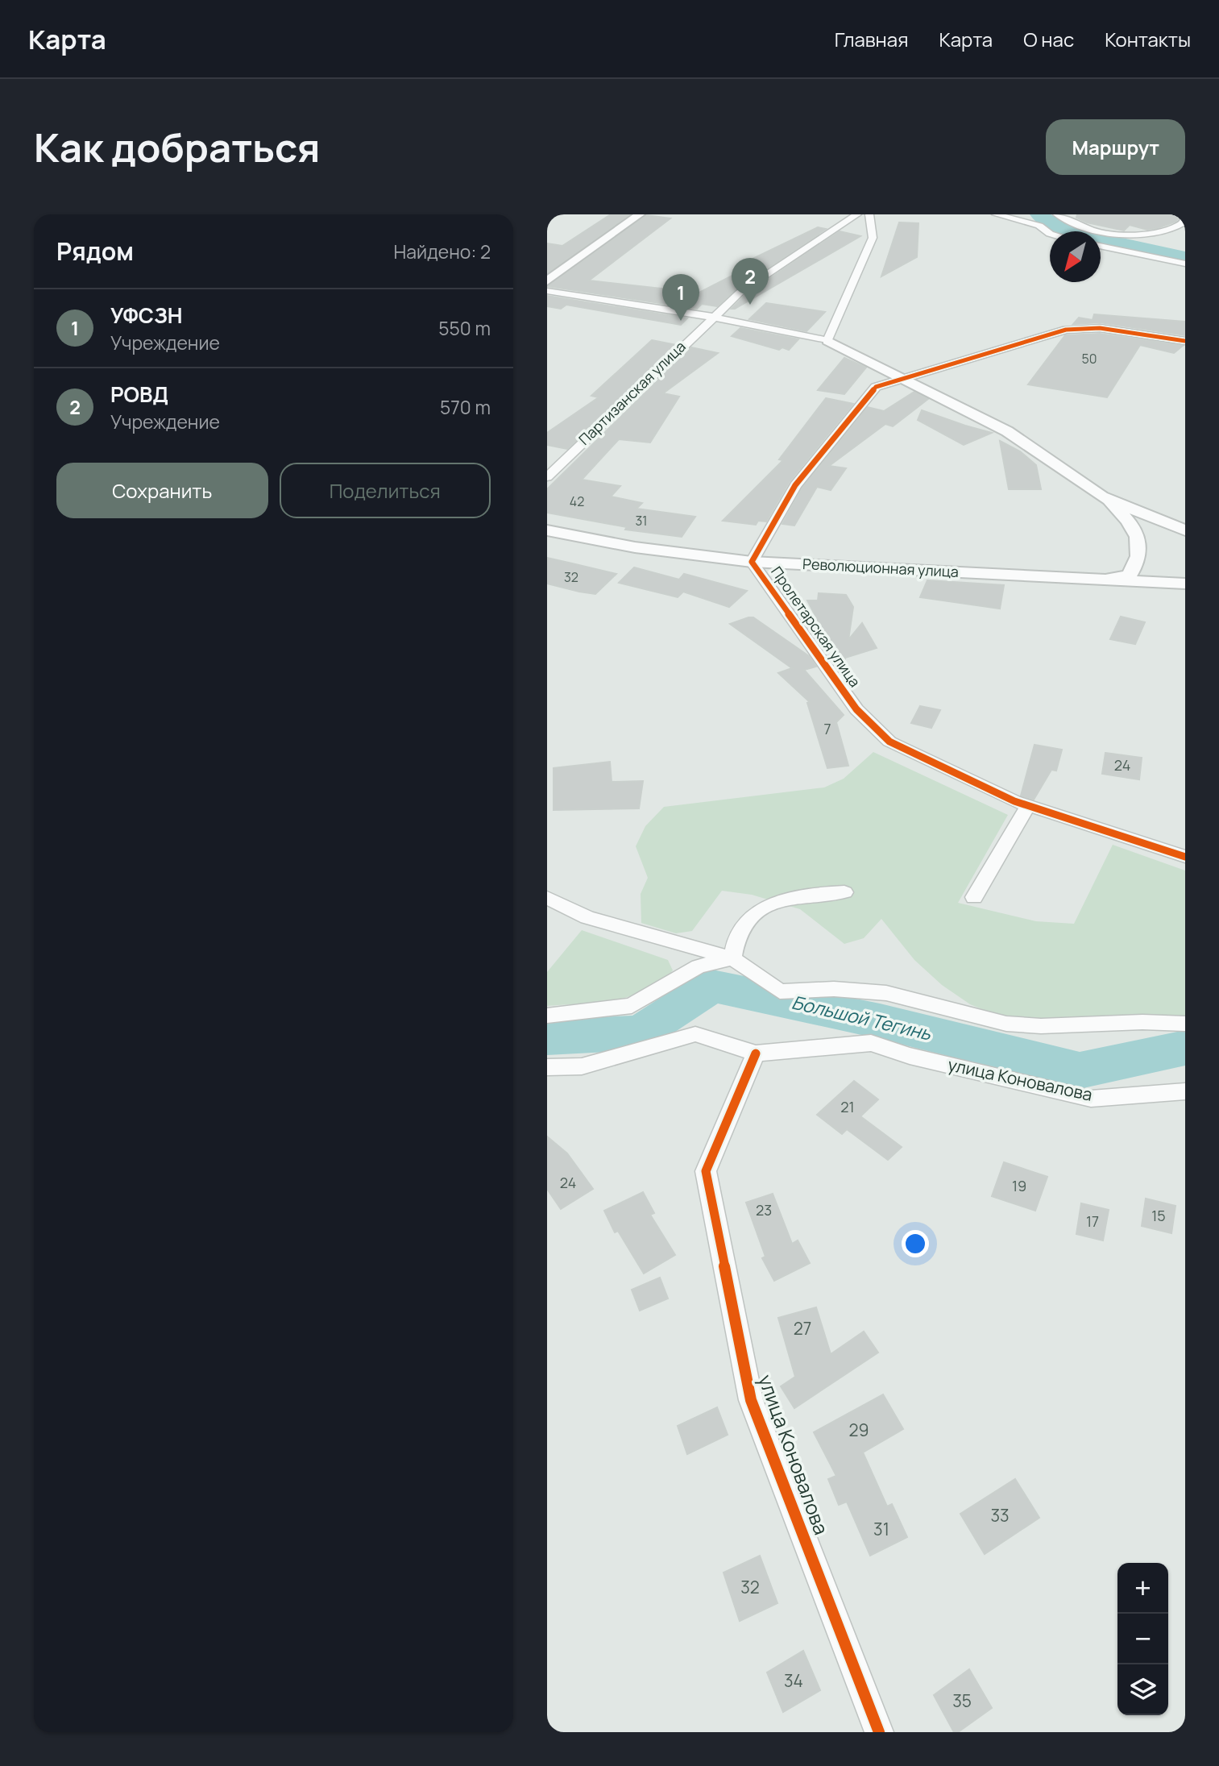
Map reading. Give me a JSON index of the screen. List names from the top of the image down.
{
  "streets": {
    "street": [
      "Партизанская улица",
      "Революционная улица",
      "Пролетарская улица",
      "улица Коновалова"
    ]
  },
  "crossings": [
    ["Революционная улица", "Пролетарская улица"]
  ],
  "water": ["Большой Тегинь"],
  "house_numbers": [
    "50",
    "42",
    "31",
    "32",
    "7",
    "24",
    "21",
    "24",
    "19",
    "23",
    "15",
    "17",
    "27",
    "29",
    "33",
    "31",
    "32",
    "34",
    "35"
  ],
  "north": "bottom left",
  "page": {
    "header": "Карта",
    "nav": [
      "Главная",
      "Карта",
      "О нас",
      "Контакты"
    ],
    "buttons": [
      "Маршрут",
      ["Сохранить", "Поделиться"]
    ],
    "title": "Как добраться",
    "heading": ["Рядом", "Найдено: 2"],
    "pins": ["2", "1"],
    "list": [
      {
        "mark": "1",
        "name": "УФСЗН",
        "note": "Учреждение",
        "value": "550 m"
      },
      {
        "mark": "2",
        "name": "РОВД",
        "note": "Учреждение",
        "value": "570 m"
      }
    ],
    "map_buttons": ["+", "−"]
  }
}
